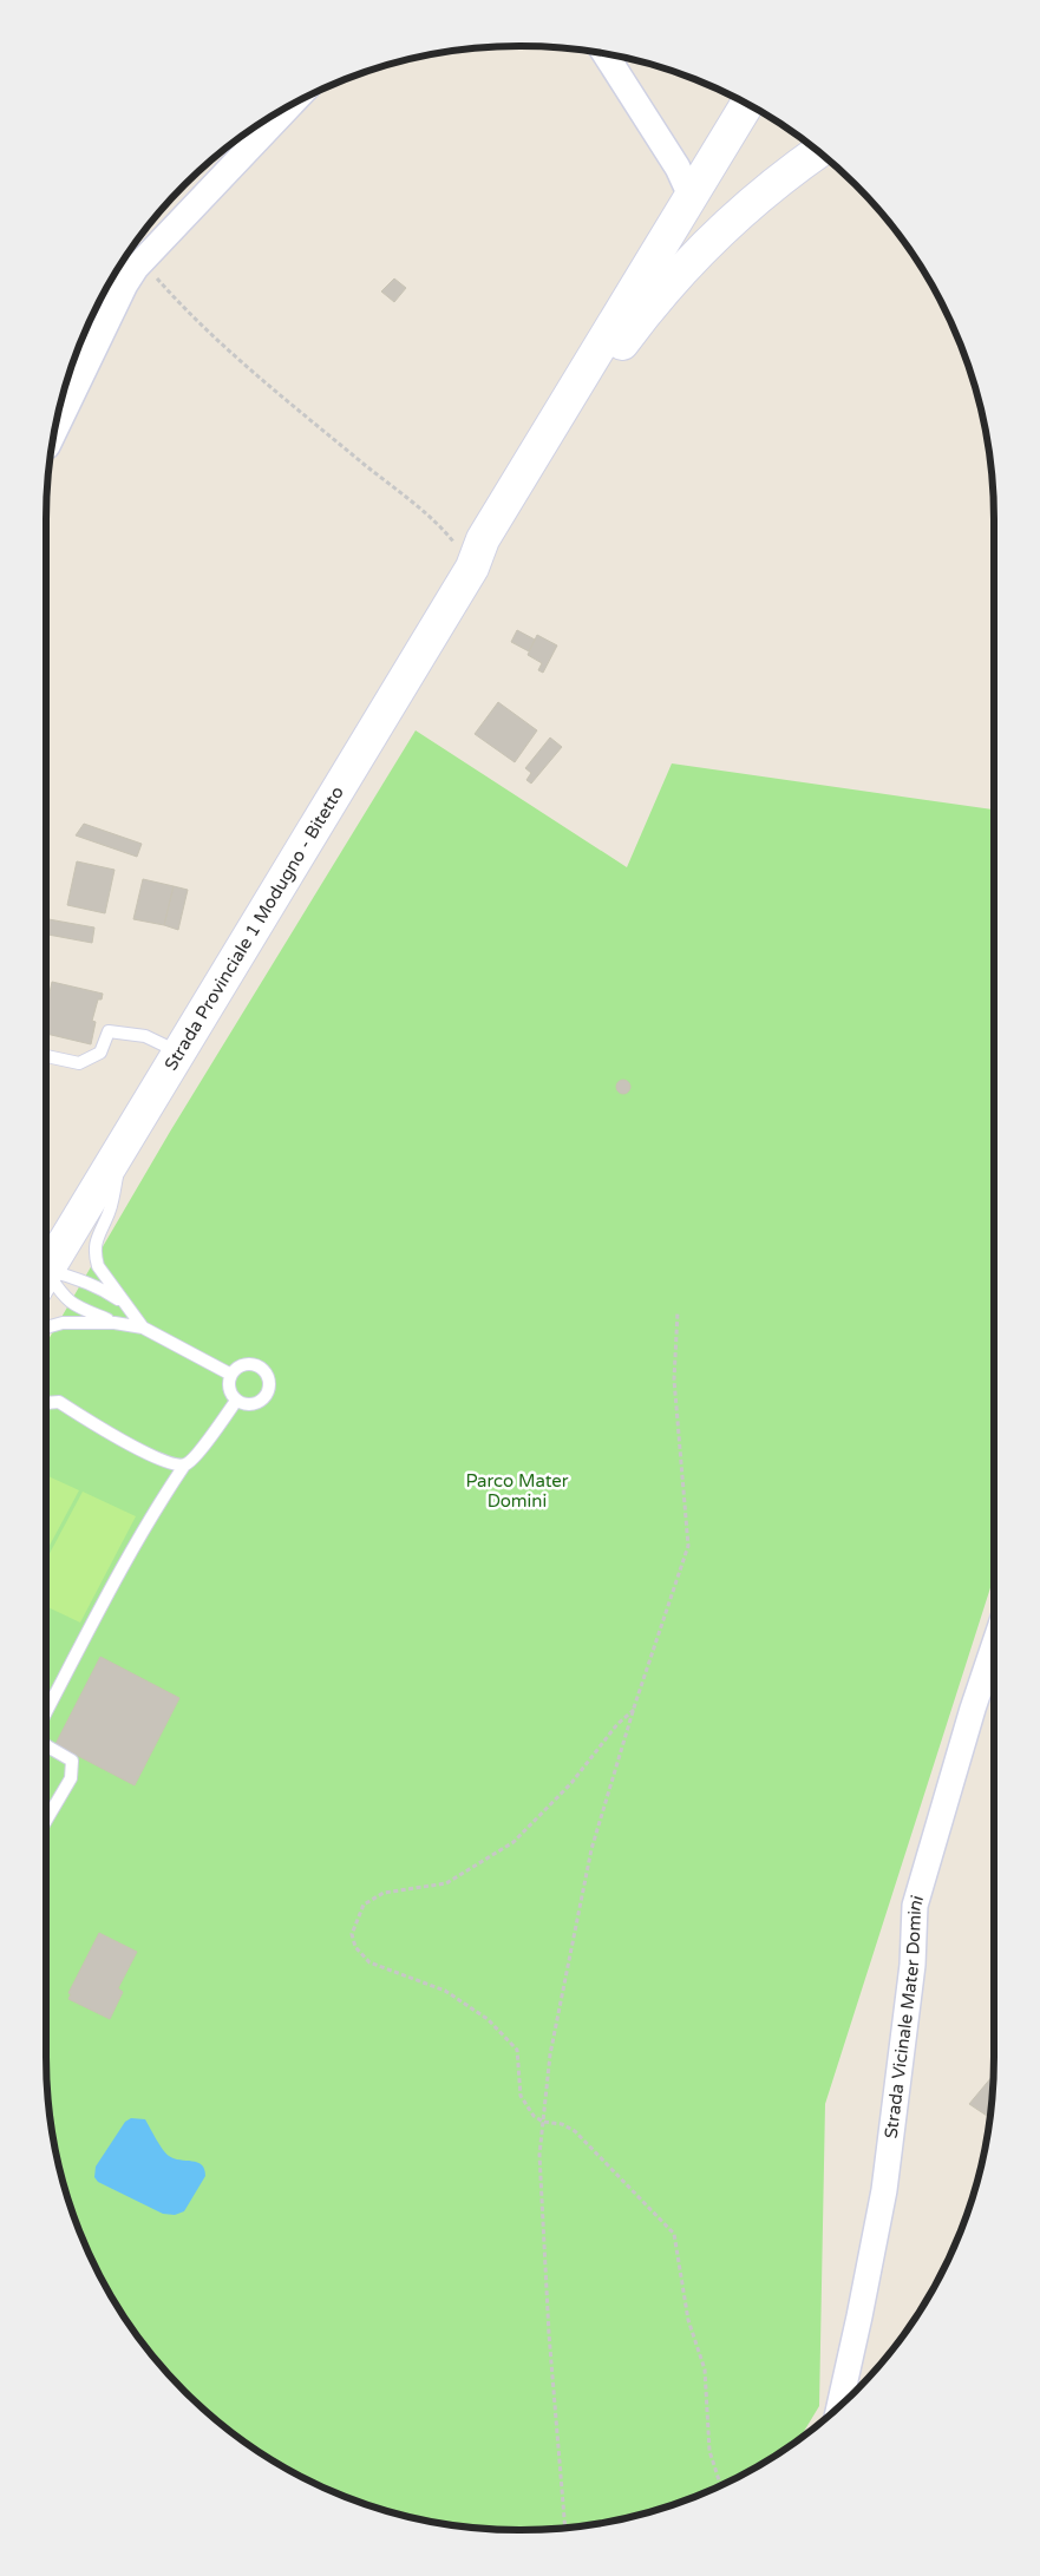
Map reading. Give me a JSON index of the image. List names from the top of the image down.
{
  "streets": {
    "main road": ["Strada Provinciale 1 Modugno - Bitetto"],
    "street": ["Strada Vicinale Mater Domini"]
  },
  "parks": ["Parco Mater Domini"]
}
